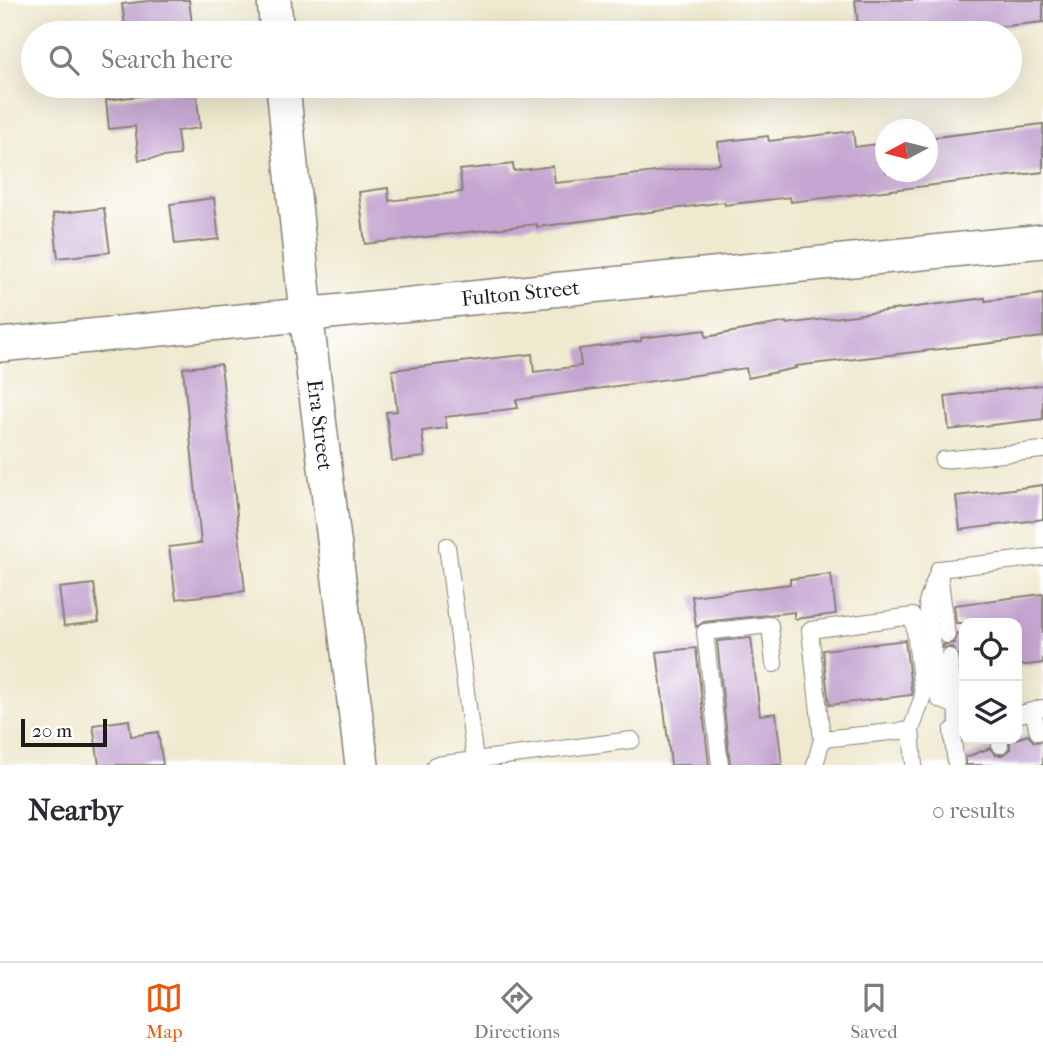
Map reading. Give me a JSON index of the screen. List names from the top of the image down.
{
  "streets": {
    "street": ["Fulton Street", "Era Street"]
  },
  "crossings": [
    ["Fulton Street", "Era Street"]
  ],
  "scale_bar": "20 m",
  "north": "left",
  "page": {
    "search": "Search here",
    "scale": "20 m",
    "heading": ["Nearby", "0 results"],
    "nav": ["Map", "Directions", "Saved"]
  }
}
